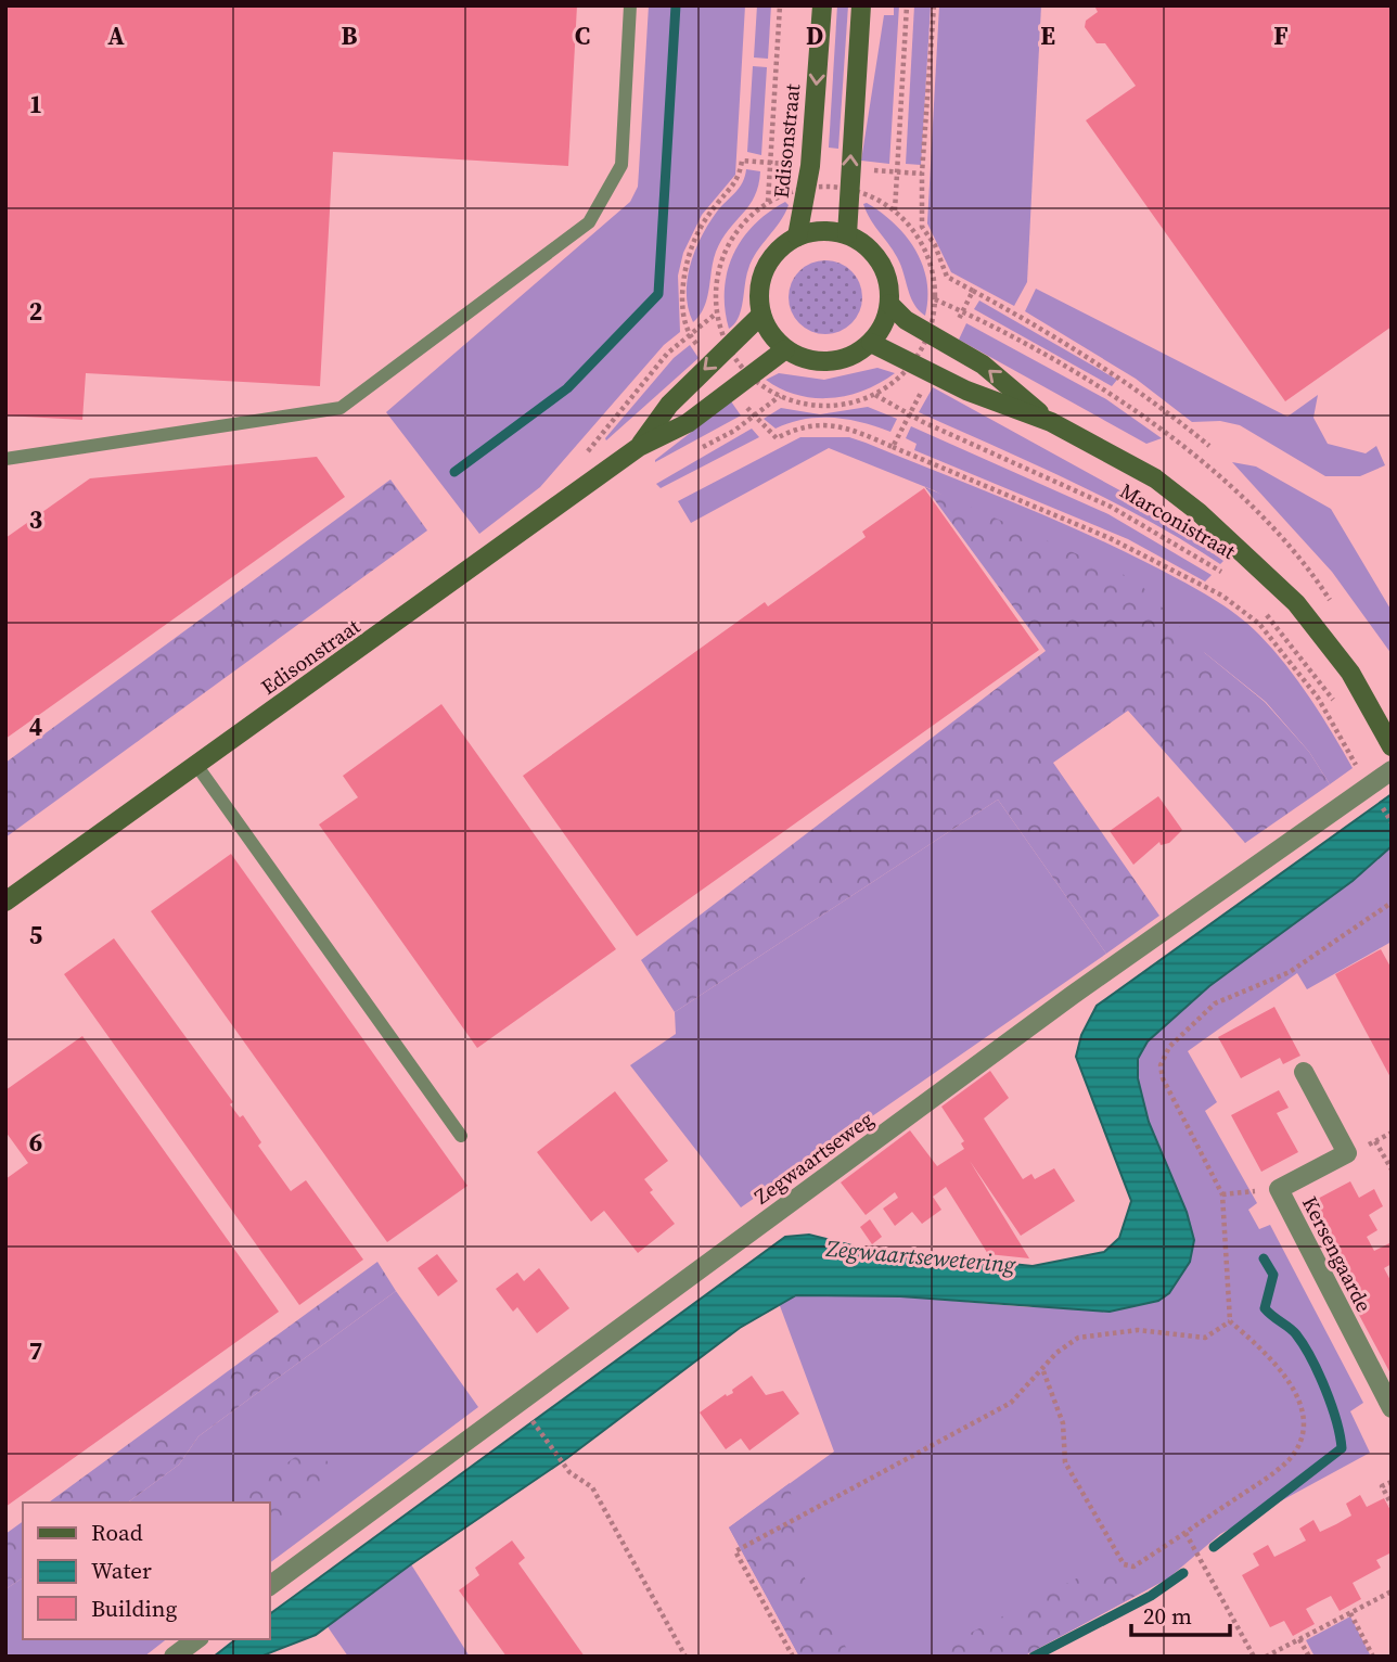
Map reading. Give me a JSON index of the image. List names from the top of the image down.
{
  "streets": {
    "street": [
      "Edisonstraat",
      "Marconistraat",
      "Zegwaartseweg",
      "Kersengaarde"
    ]
  },
  "crossings": [
    ["Edisonstraat", "Marconistraat"]
  ],
  "water": ["Zegwaartsewetering"],
  "legend": ["Road", "Water", "Building"],
  "scale_bar": "20 m",
  "grid": {
    "columns": [
      "A",
      "B",
      "C",
      "D",
      "E",
      "F"
    ],
    "rows": [
      "1",
      "2",
      "3",
      "4",
      "5",
      "6",
      "7"
    ]
  }
}
